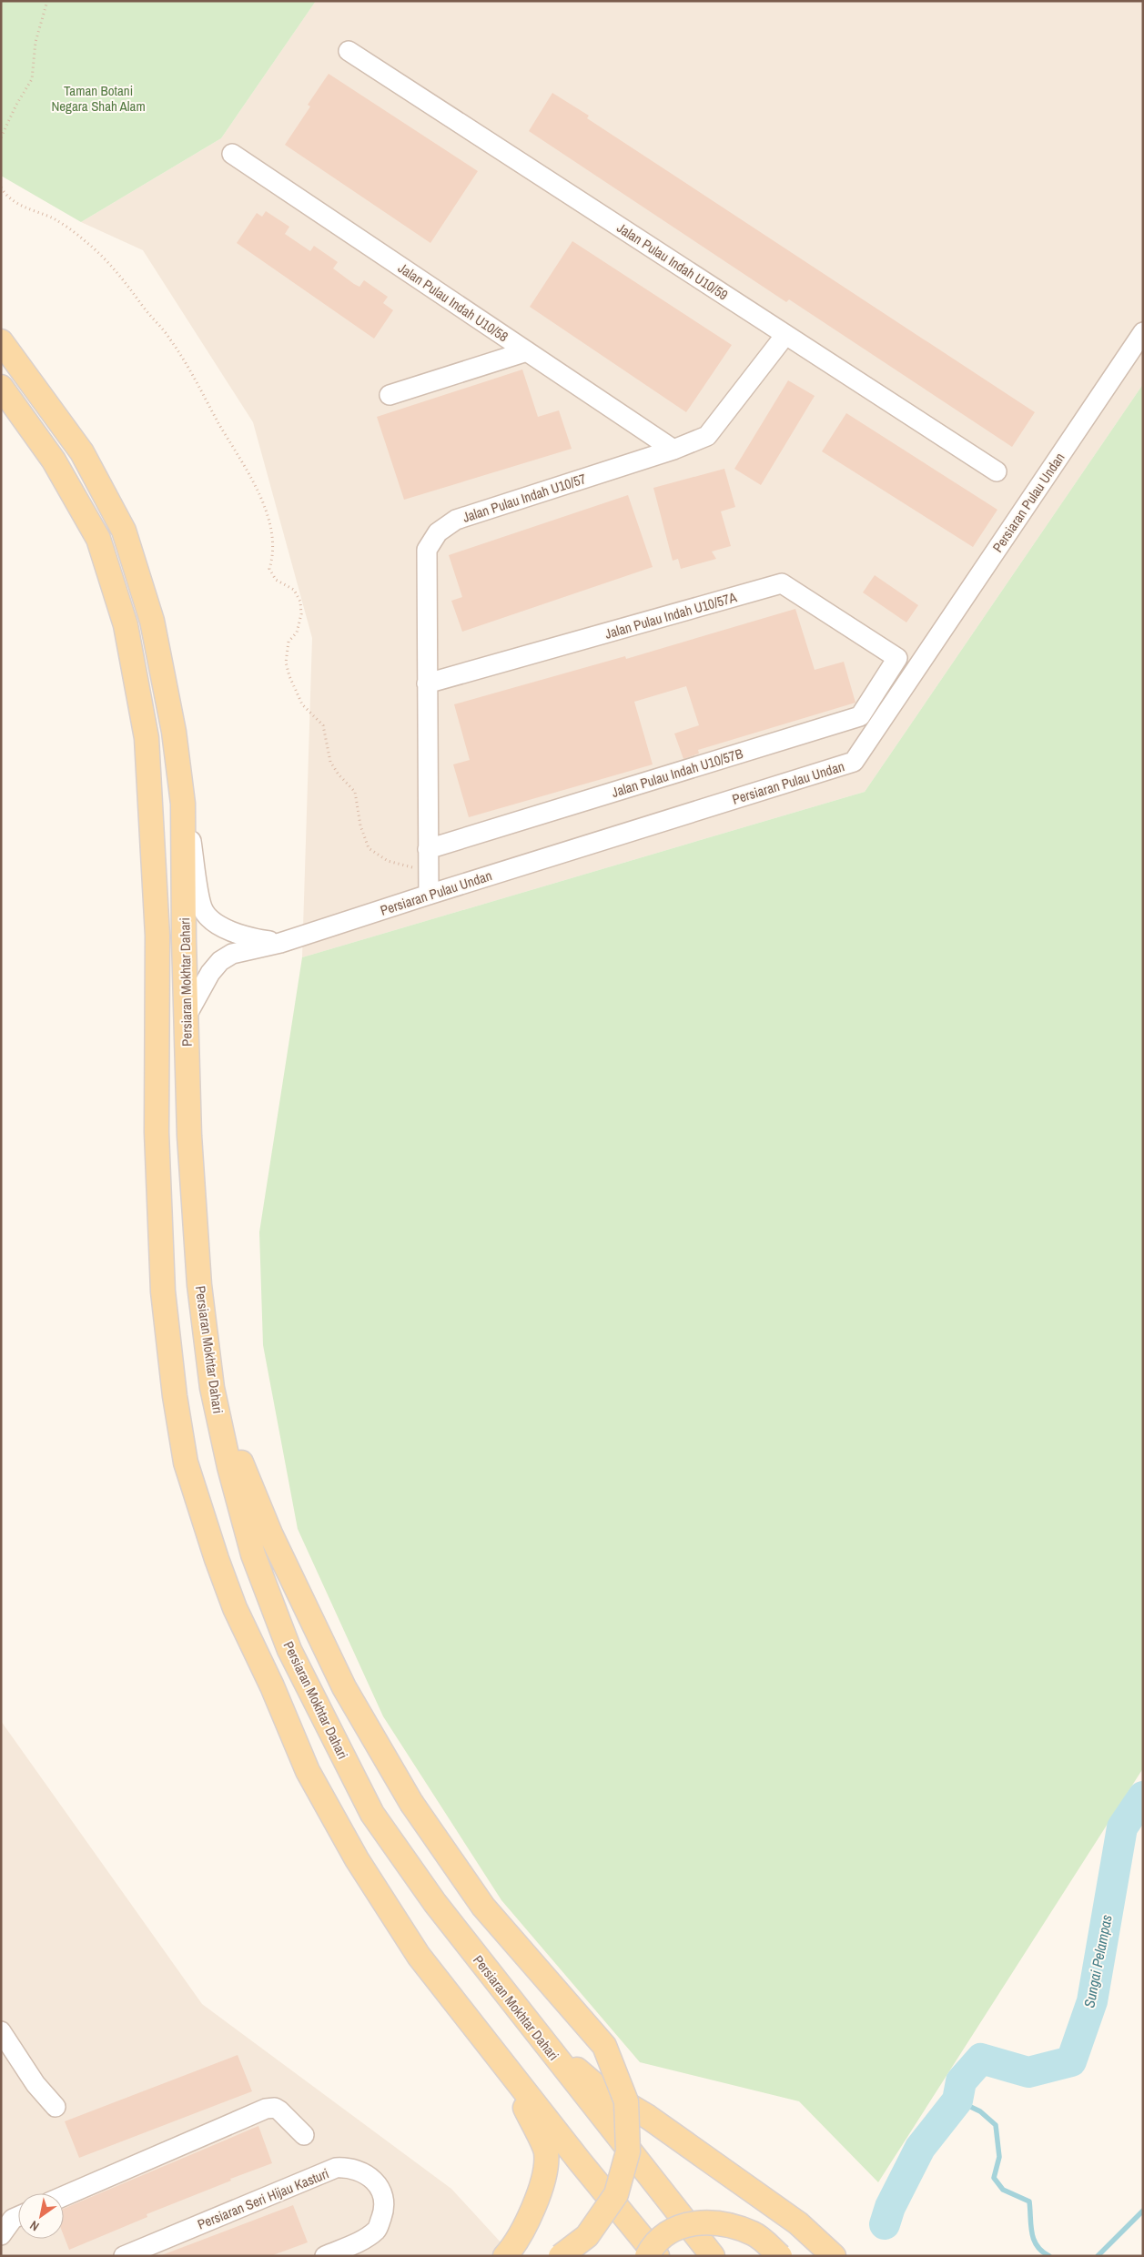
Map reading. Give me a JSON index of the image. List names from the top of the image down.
{
  "streets": {
    "main road": ["Persiaran Mokhtar Dahari"],
    "street": [
      "Jalan Pulau Indah U10/59",
      "Jalan Pulau Indah U10/58",
      "Jalan Pulau Indah U10/57",
      "Persiaran Pulau Undan",
      "Jalan Pulau Indah U10/57A",
      "Jalan Pulau Indah U10/57B",
      "Persiaran Seri Hijau Kasturi"
    ]
  },
  "crossings": [
    ["Jalan Pulau Indah U10/59", "Jalan Pulau Indah U10/57"],
    ["Jalan Pulau Indah U10/58", "Jalan Pulau Indah U10/57"],
    ["Jalan Pulau Indah U10/57", "Persiaran Pulau Undan"],
    ["Jalan Pulau Indah U10/57", "Jalan Pulau Indah U10/57A"],
    ["Jalan Pulau Indah U10/57", "Jalan Pulau Indah U10/57B"],
    ["Persiaran Pulau Undan", "Persiaran Mokhtar Dahari"],
    ["Jalan Pulau Indah U10/57A", "Jalan Pulau Indah U10/57B"]
  ],
  "water": ["Sungai Pelampas"],
  "parks": ["Taman Botani Negara Shah Alam"],
  "north": "bottom left"
}
